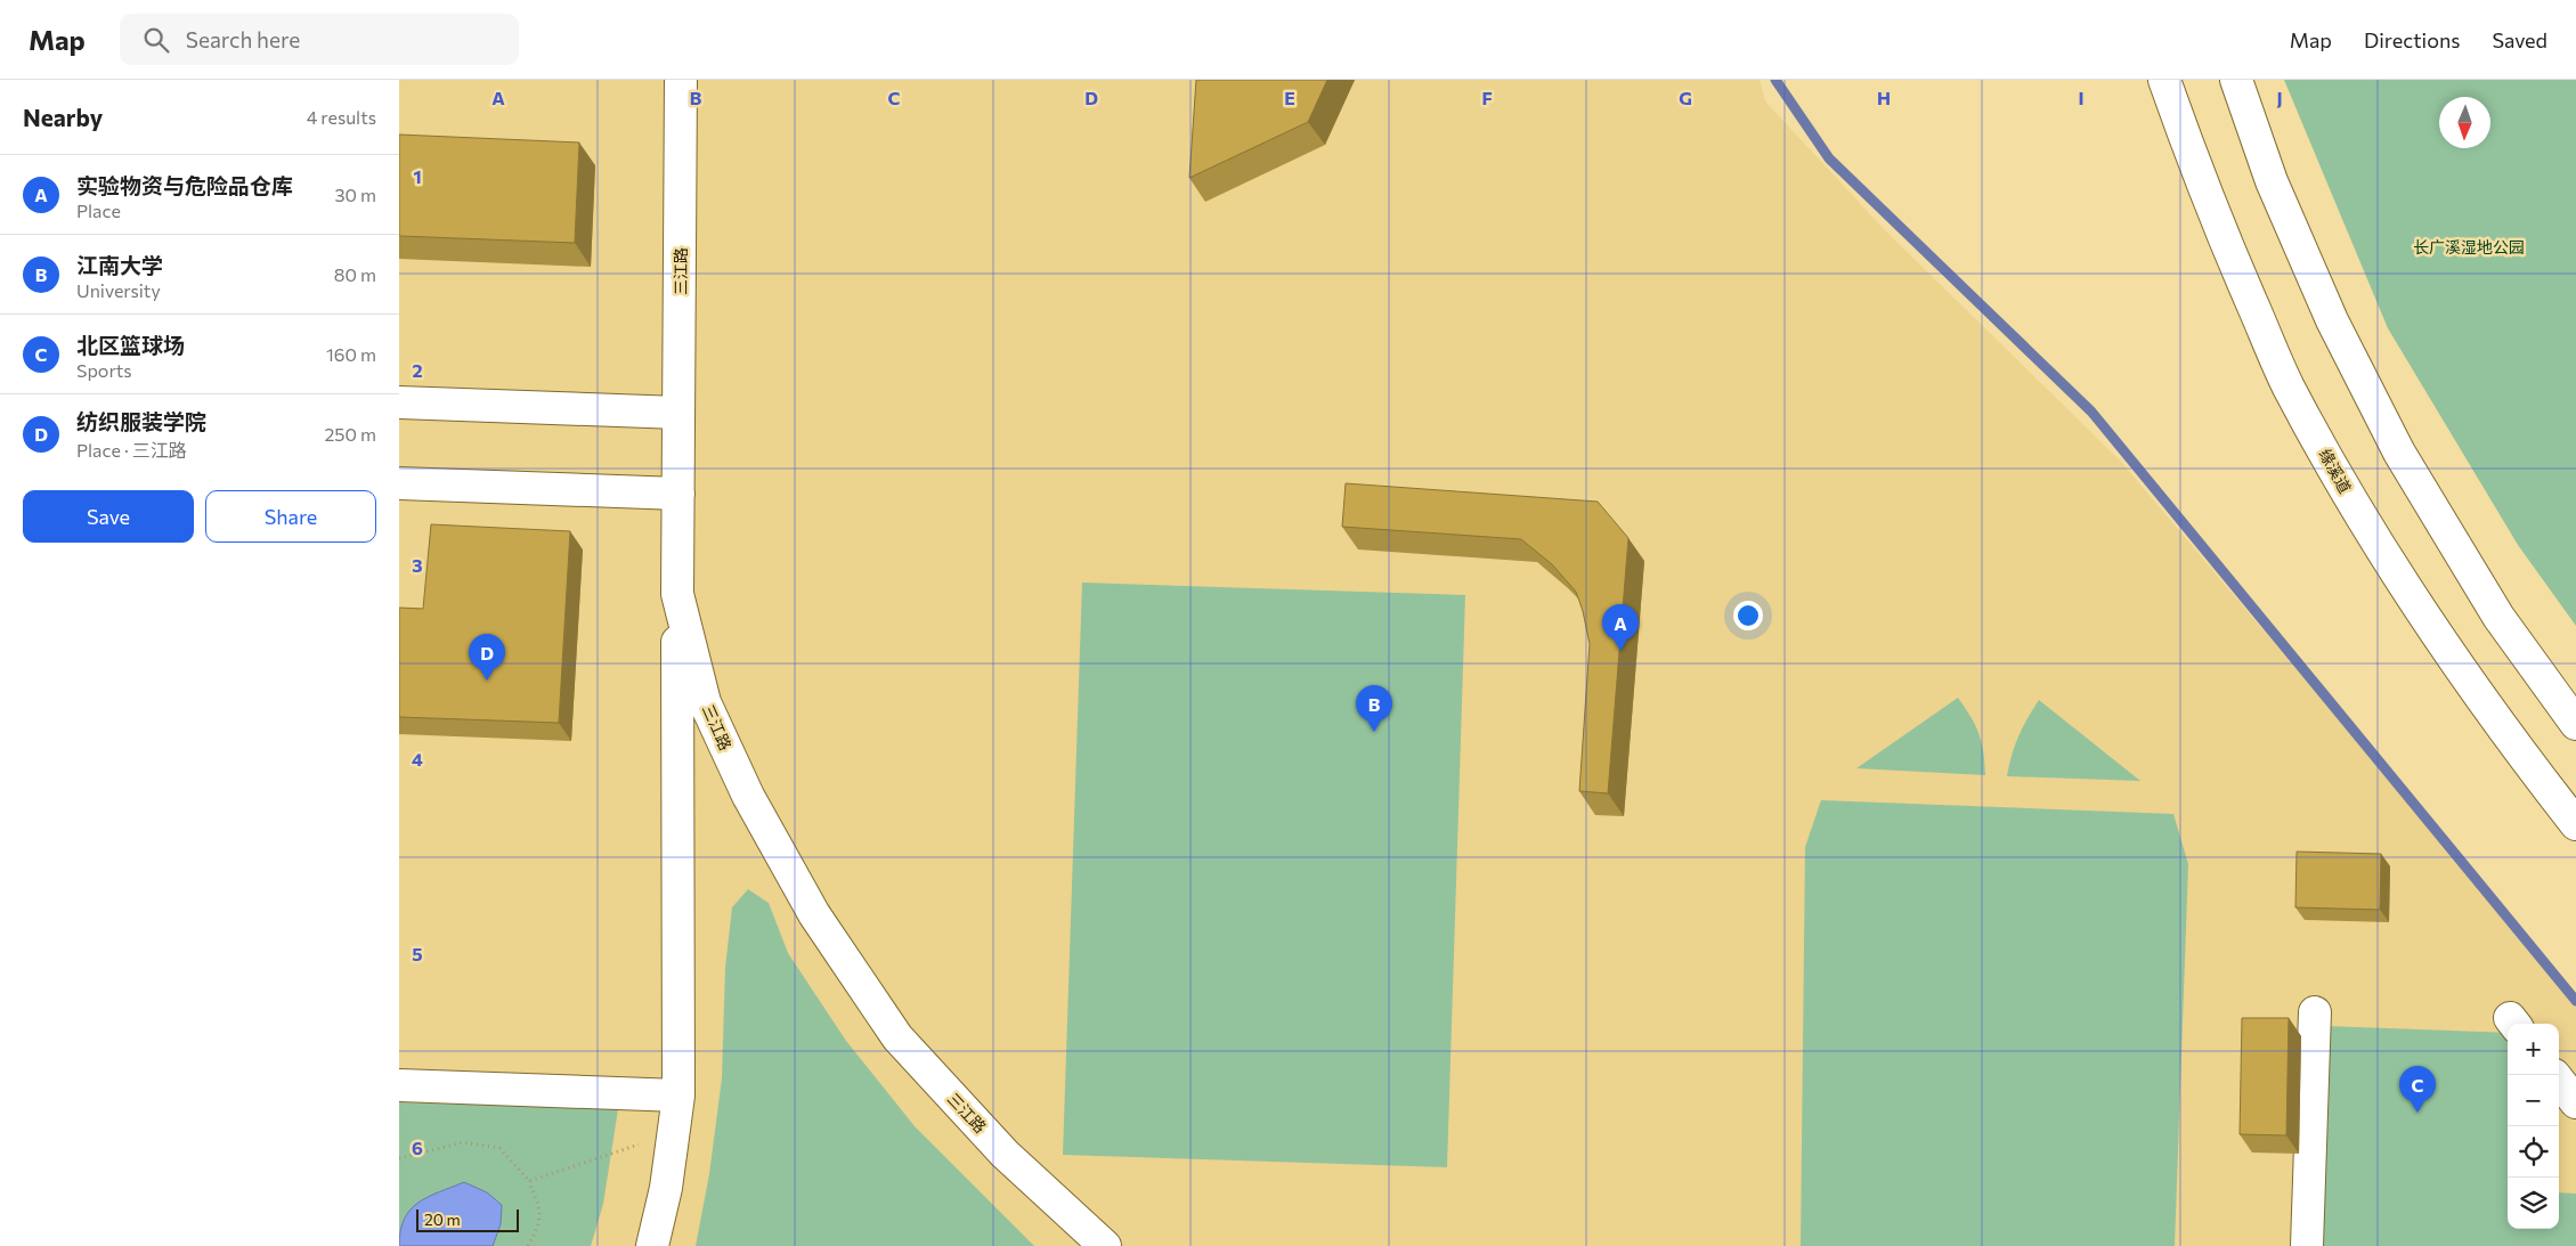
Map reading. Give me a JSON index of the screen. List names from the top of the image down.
{
  "streets": {
    "street": ["三江路", "缘溪道"]
  },
  "parks": ["长广溪湿地公园"],
  "scale_bar": "20 m",
  "north": "bottom",
  "page": {
    "header": "Map",
    "search": "Search here",
    "nav": ["Map", "Directions", "Saved"],
    "heading": ["Nearby", "4 results"],
    "list": [
      {
        "mark": "A",
        "name": "实验物资与危险品仓库",
        "note": "Place",
        "value": "30 m"
      },
      {
        "mark": "B",
        "name": "江南大学",
        "note": "University",
        "value": "80 m"
      },
      {
        "mark": "C",
        "name": "北区篮球场",
        "note": "Sports",
        "value": "160 m"
      },
      {
        "mark": "D",
        "name": "纺织服装学院",
        "note": "Place · 三江路",
        "value": "250 m"
      }
    ],
    "buttons": ["Save", "Share"],
    "pins": [
      "A",
      "D",
      "B",
      "C"
    ],
    "map_buttons": ["+", "−"],
    "scale": "20 m"
  },
  "grid": {
    "columns": [
      "A",
      "B",
      "C",
      "D",
      "E",
      "F",
      "G",
      "H",
      "I",
      "J"
    ],
    "rows": [
      "1",
      "2",
      "3",
      "4",
      "5",
      "6"
    ]
  }
}
